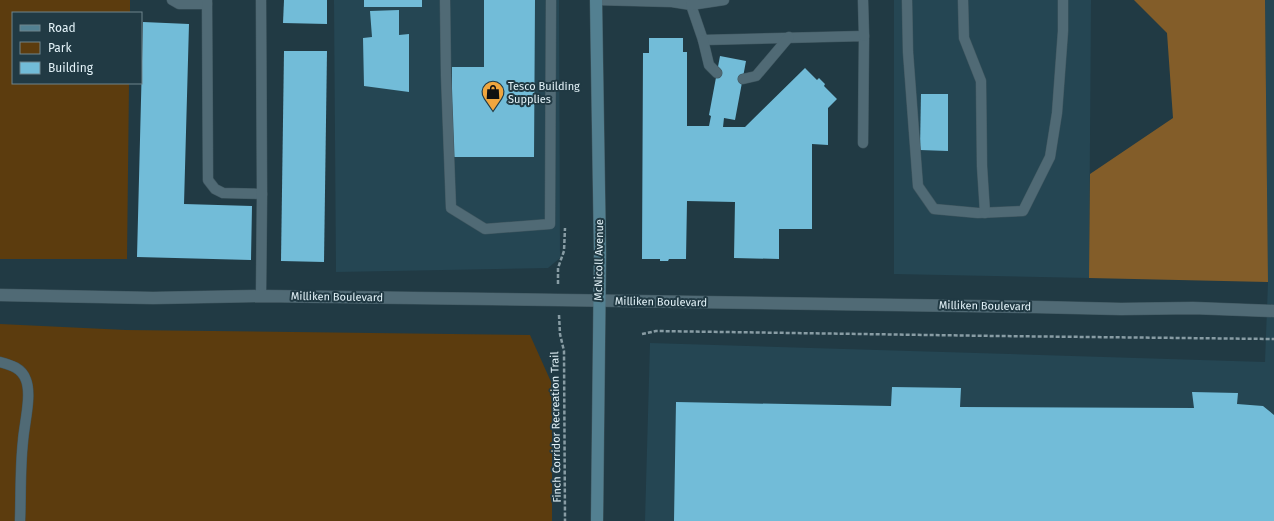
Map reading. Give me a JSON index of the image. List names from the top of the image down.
{
  "streets": {
    "main road": ["McNicoll Avenue"],
    "street": ["Milliken Boulevard"],
    "path": ["Finch Corridor Recreation Trail"]
  },
  "crossings": [
    ["McNicoll Avenue", "Milliken Boulevard"]
  ],
  "places": {
    "shop": ["Tesco Building Supplies"]
  },
  "legend": ["Road", "Park", "Building"]
}
